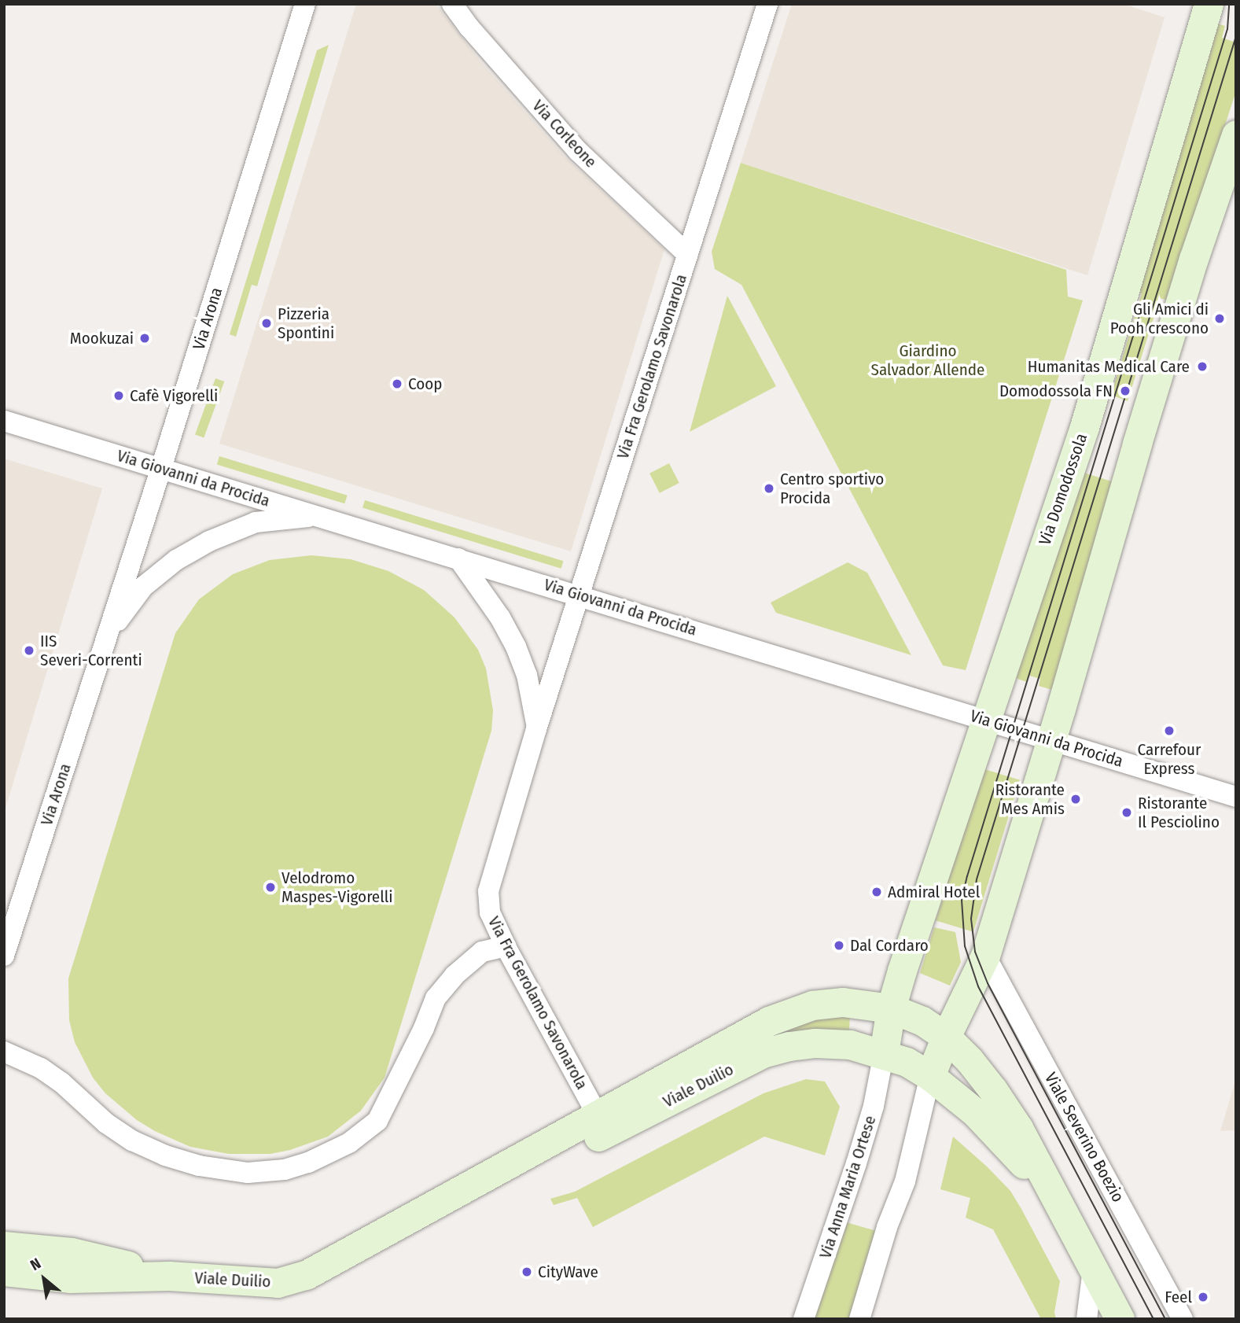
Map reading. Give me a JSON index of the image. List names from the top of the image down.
{
  "streets": {
    "street": [
      "Via Corleone",
      "Via Arona",
      "Via Fra Gerolamo Savonarola",
      "Via Giovanni da Procida",
      "Via Domodossola",
      "Viale Duilio",
      "Viale Severino Boezio",
      "Via Anna Maria Ortese"
    ]
  },
  "crossings": [
    ["Via Corleone", "Via Fra Gerolamo Savonarola"],
    ["Via Arona", "Via Giovanni da Procida"],
    ["Via Fra Gerolamo Savonarola", "Via Giovanni da Procida"],
    ["Via Fra Gerolamo Savonarola", "Viale Duilio"],
    ["Via Giovanni da Procida", "Via Domodossola"],
    ["Via Domodossola", "Viale Duilio"],
    ["Via Domodossola", "Via Anna Maria Ortese"],
    ["Viale Duilio", "Via Anna Maria Ortese"]
  ],
  "parks": ["Giardino Salvador Allende"],
  "places": [
    "Gli Amici di Pooh crescono",
    "Pizzeria Spontini",
    "Mookuzai",
    "Humanitas Medical Care",
    "Coop",
    "Domodossola FN",
    "Cafè Vigorelli",
    "Centro sportivo Procida",
    "IIS Severi-Correnti",
    "Carrefour Express",
    "Ristorante Mes Amis",
    "Ristorante Il Pesciolino",
    "Velodromo Maspes-Vigorelli",
    "Admiral Hotel",
    "Dal Cordaro",
    "CityWave",
    "Feel"
  ],
  "north": "top left"
}
